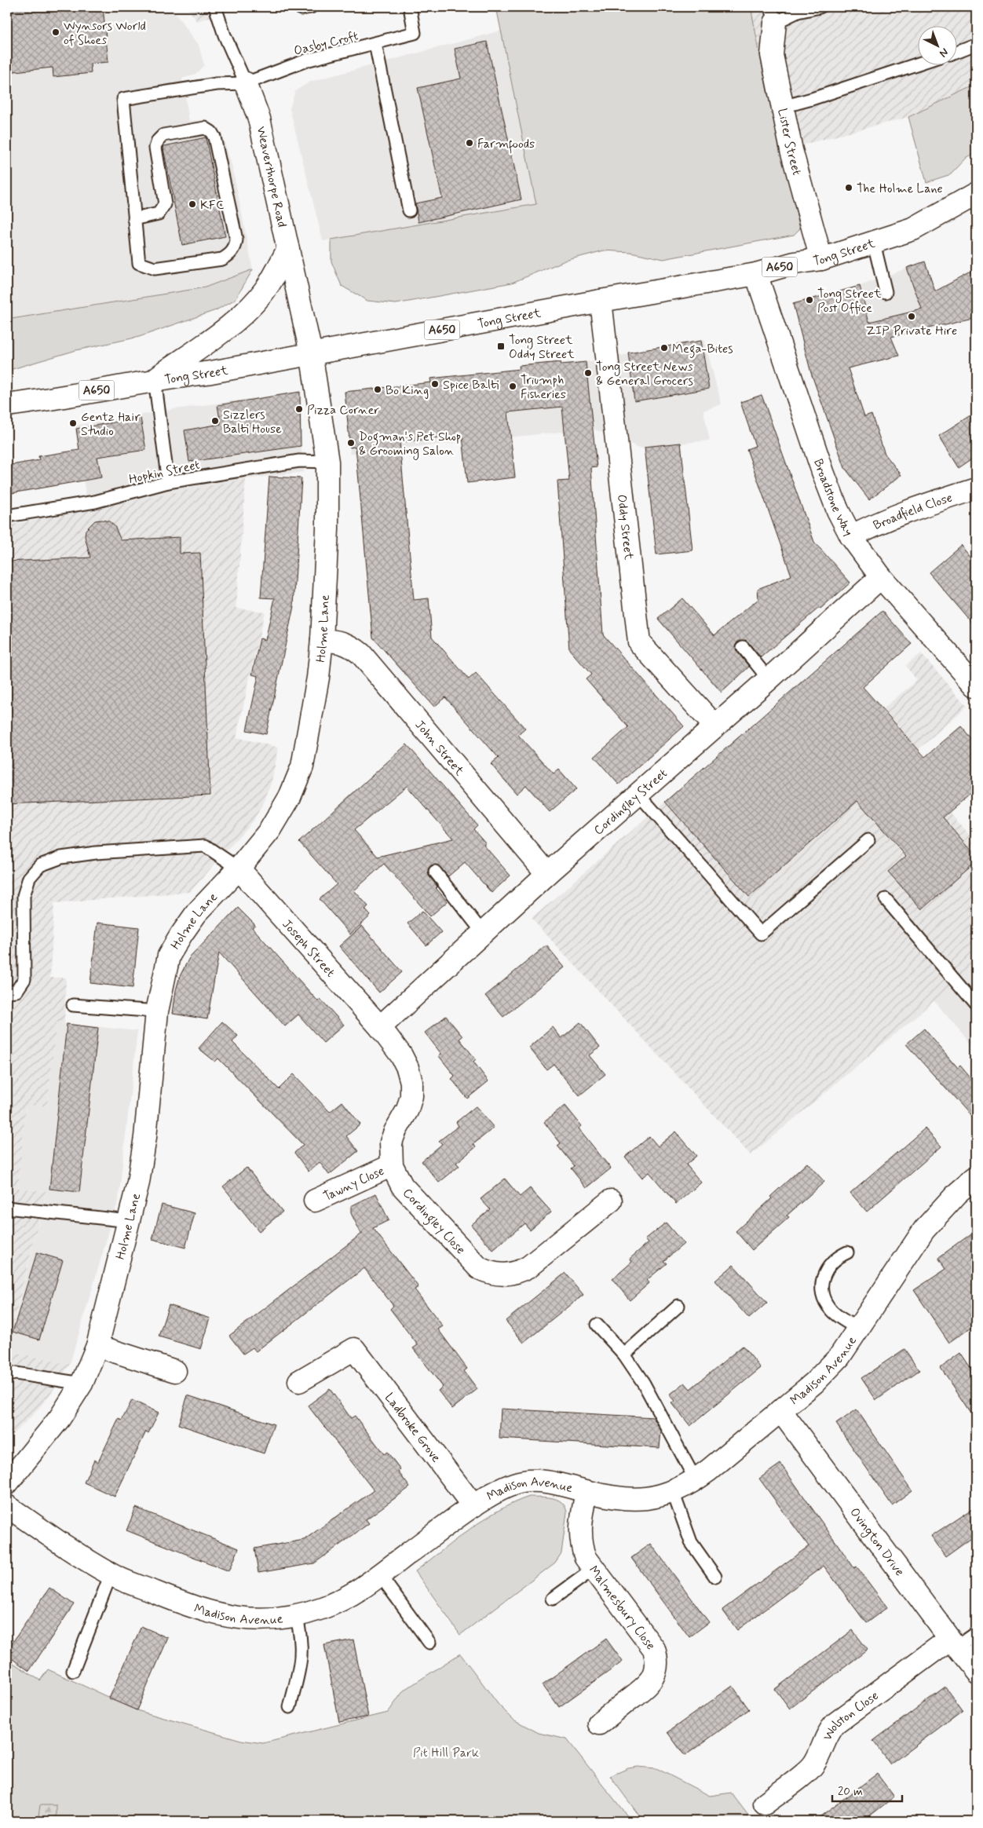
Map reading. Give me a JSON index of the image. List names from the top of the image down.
{
  "streets": {
    "main road": [
      "Lister Street",
      "Weaverthorpe Road",
      "Tong Street",
      "A650",
      "Broadstone Way",
      "Broadfield Close",
      "Oddy Street",
      "Holme Lane",
      "John Street",
      "Cordingley Street",
      "Joseph Street",
      "Tawny Close",
      "Cordingley Close",
      "Madison Avenue",
      "Ladbroke Grove",
      "Ovington Drive",
      "Malmesbury Close",
      "Wolston Close"
    ],
    "lane": ["Oasby Croft", "Hopkin Street"]
  },
  "crossings": [
    ["Oasby Croft", "Weaverthorpe Road"],
    ["Lister Street", "Tong Street"],
    ["Weaverthorpe Road", "Tong Street"],
    ["Weaverthorpe Road", "Holme Lane"],
    ["Tong Street", "Broadstone Way"],
    ["Tong Street", "Oddy Street"],
    ["Tong Street", "Holme Lane"],
    ["Hopkin Street", "Holme Lane"],
    ["Broadstone Way", "Broadfield Close"],
    ["Broadstone Way", "Cordingley Street"],
    ["Oddy Street", "Cordingley Street"],
    ["Holme Lane", "John Street"],
    ["Holme Lane", "Joseph Street"],
    ["John Street", "Cordingley Street"],
    ["Cordingley Street", "Joseph Street"],
    ["Cordingley Street", "Cordingley Close"],
    ["Joseph Street", "Cordingley Close"],
    ["Tawny Close", "Cordingley Close"],
    ["Madison Avenue", "Ladbroke Grove"],
    ["Madison Avenue", "Ovington Drive"],
    ["Madison Avenue", "Malmesbury Close"],
    ["Ovington Drive", "Wolston Close"]
  ],
  "parks": ["Pit Hill Park"],
  "places": {
    "other": [
      "Wynsors World of Shoes",
      "Farmfoods",
      "The Holme Lane",
      "KFC",
      "Tong Street Post Office",
      "ZIP Private Hire",
      "Mega-Bites",
      "Tong Street News & General Grocers",
      "Spice Balti",
      "Triumph Fisheries",
      "Bo King",
      "Pizza Corner",
      "Sizzlers Balti House",
      "Gentz Hair Studio",
      "Dogman's Pet Shop & Grooming Salon"
    ],
    "transit": ["Tong Street Oddy Street"]
  },
  "scale_bar": "20 m",
  "north": "bottom right"
}
